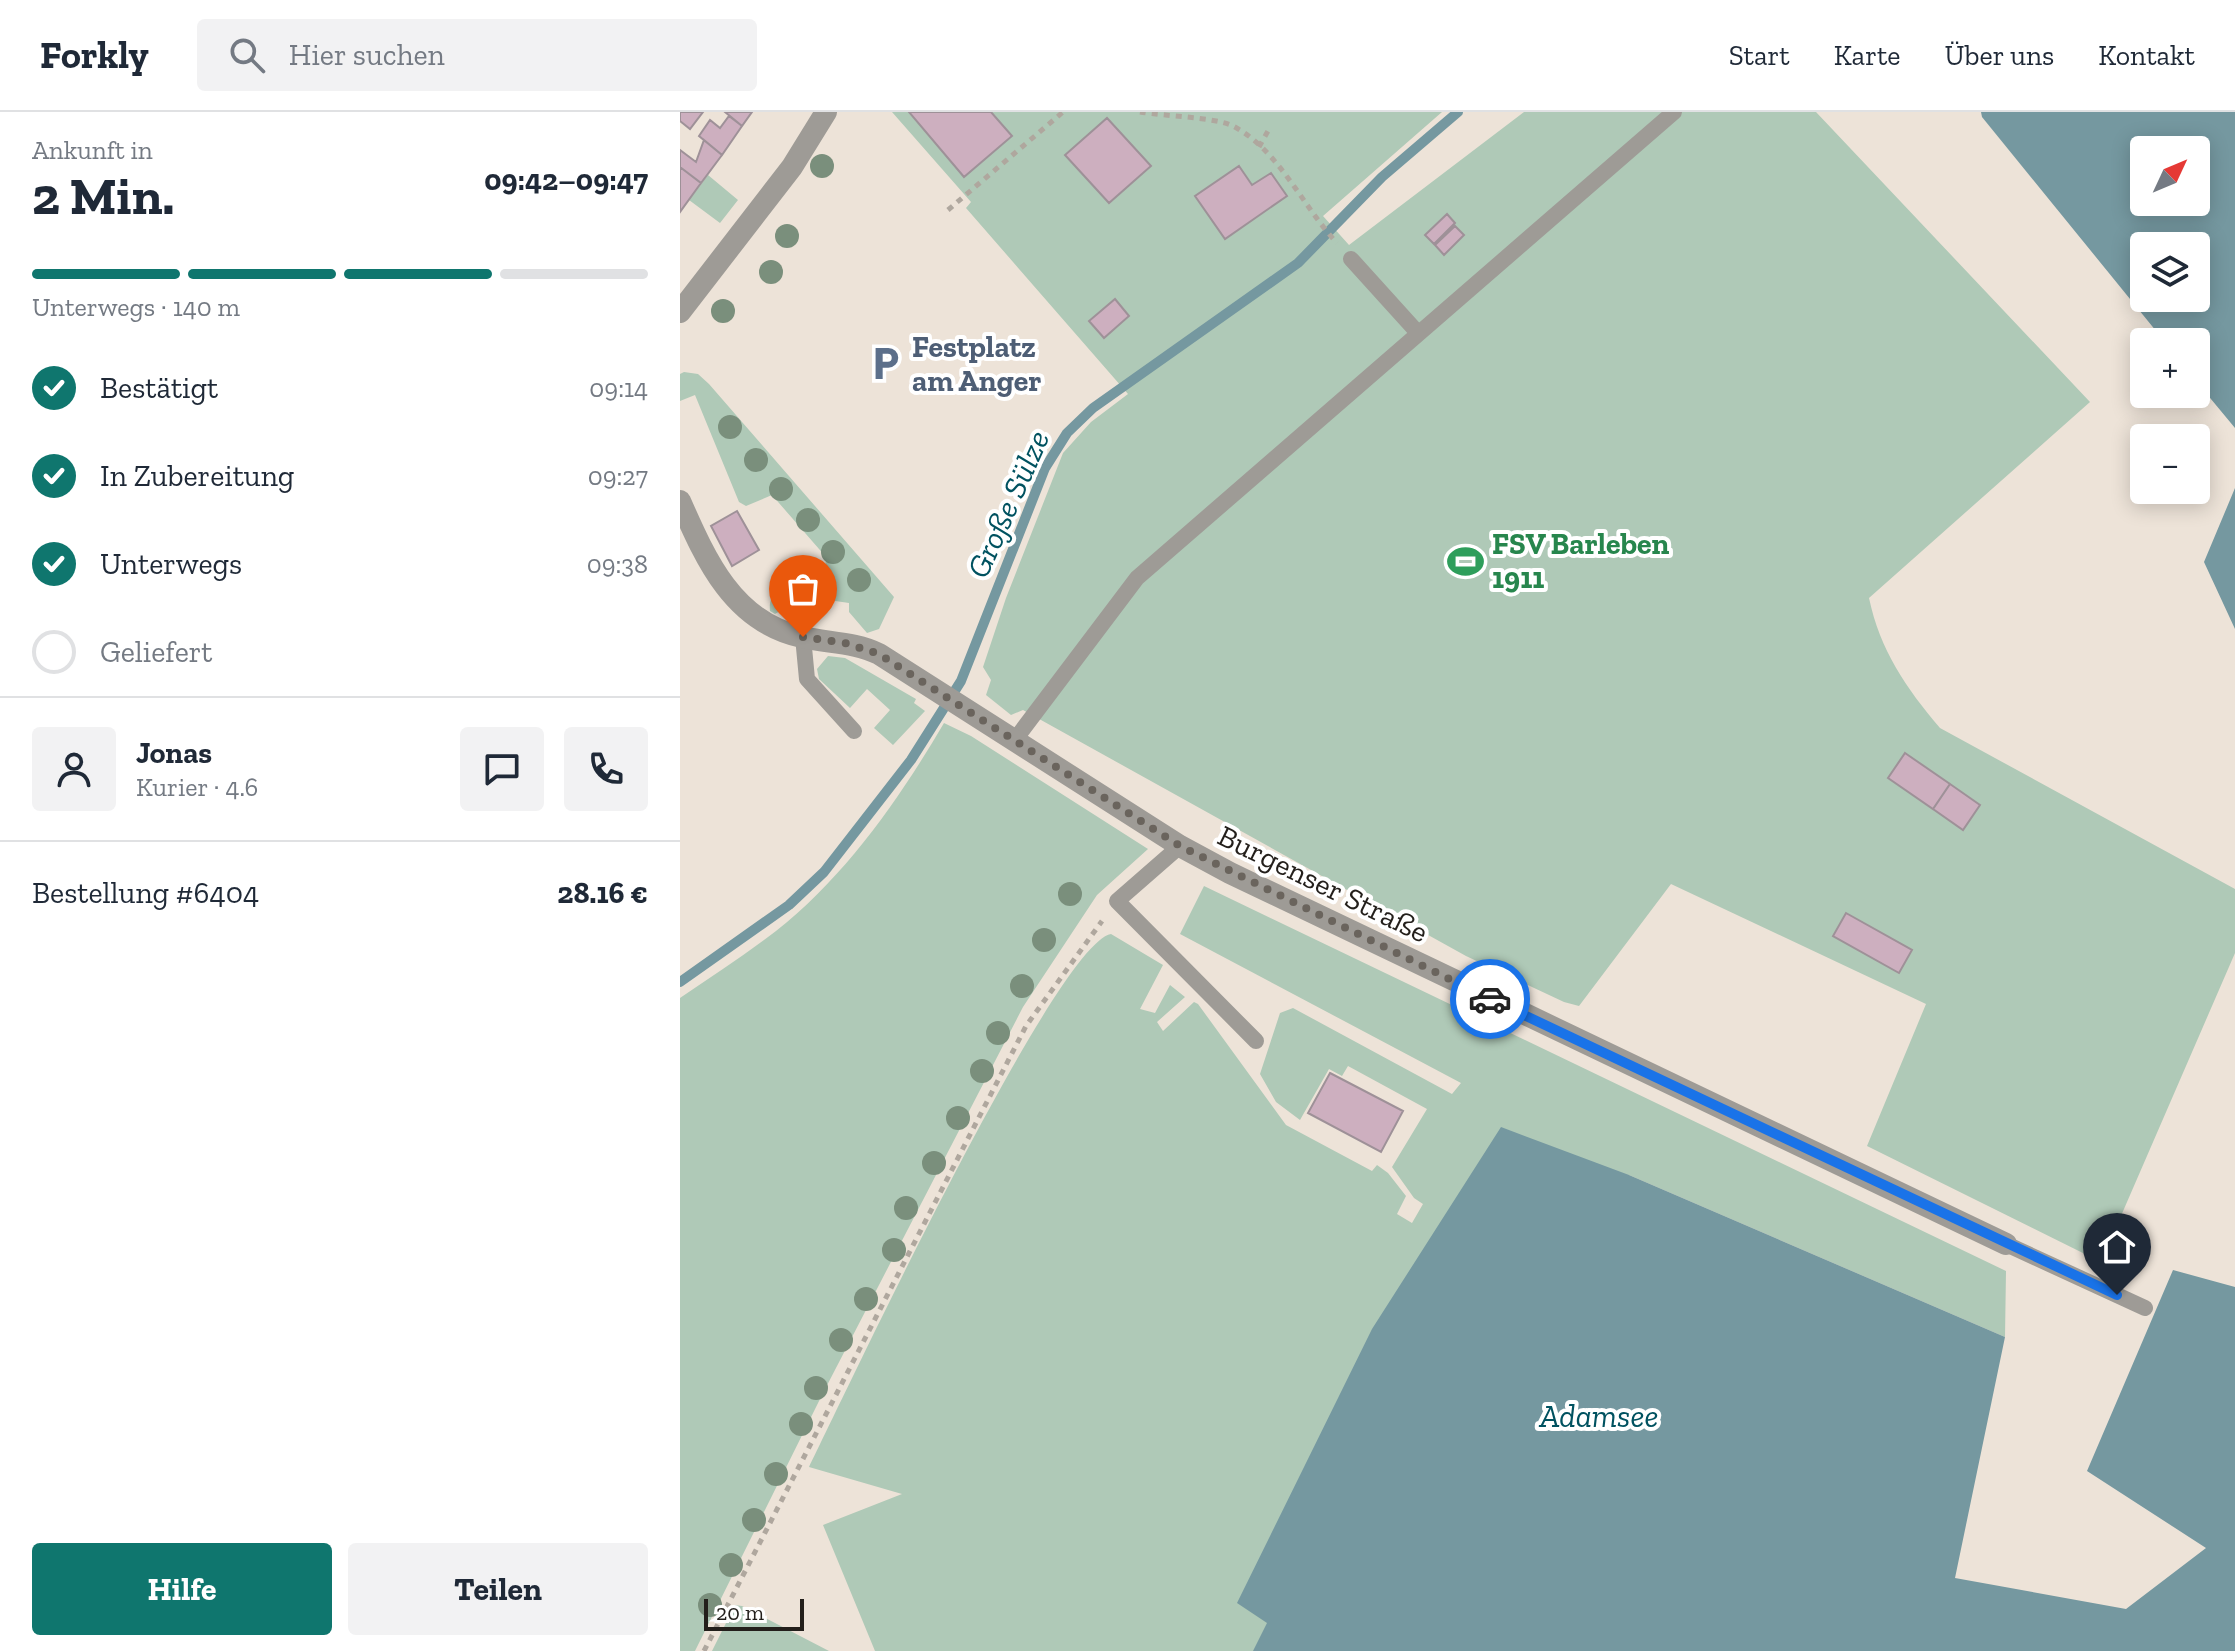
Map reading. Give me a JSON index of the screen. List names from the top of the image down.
{
  "streets": {
    "street": ["Burgenser Straße"]
  },
  "water": ["Große Sülze", "Adamsee"],
  "places": {
    "parking": ["Festplatz am Anger"],
    "sports": ["FSV Barleben 1911"]
  },
  "scale_bar": "20 m",
  "north": "top right",
  "page": {
    "header": "Forkly",
    "search": "Hier suchen",
    "nav": [
      "Start",
      "Karte",
      "Über uns",
      "Kontakt"
    ],
    "heading": ["2 Min.", "Ankunft in", "09:42–09:47"],
    "panel": [
      "Jonas",
      "Kurier · 4.6",
      "Bestellung #6404",
      "28.16 €"
    ],
    "map_buttons": ["+", "−"],
    "bar": "Unterwegs · 140 m",
    "list": [
      ["Bestätigt", "09:14"],
      ["In Zubereitung", "09:27"],
      ["Unterwegs", "09:38"],
      "Geliefert"
    ],
    "buttons": ["Hilfe", "Teilen"],
    "scale": "20 m"
  }
}
